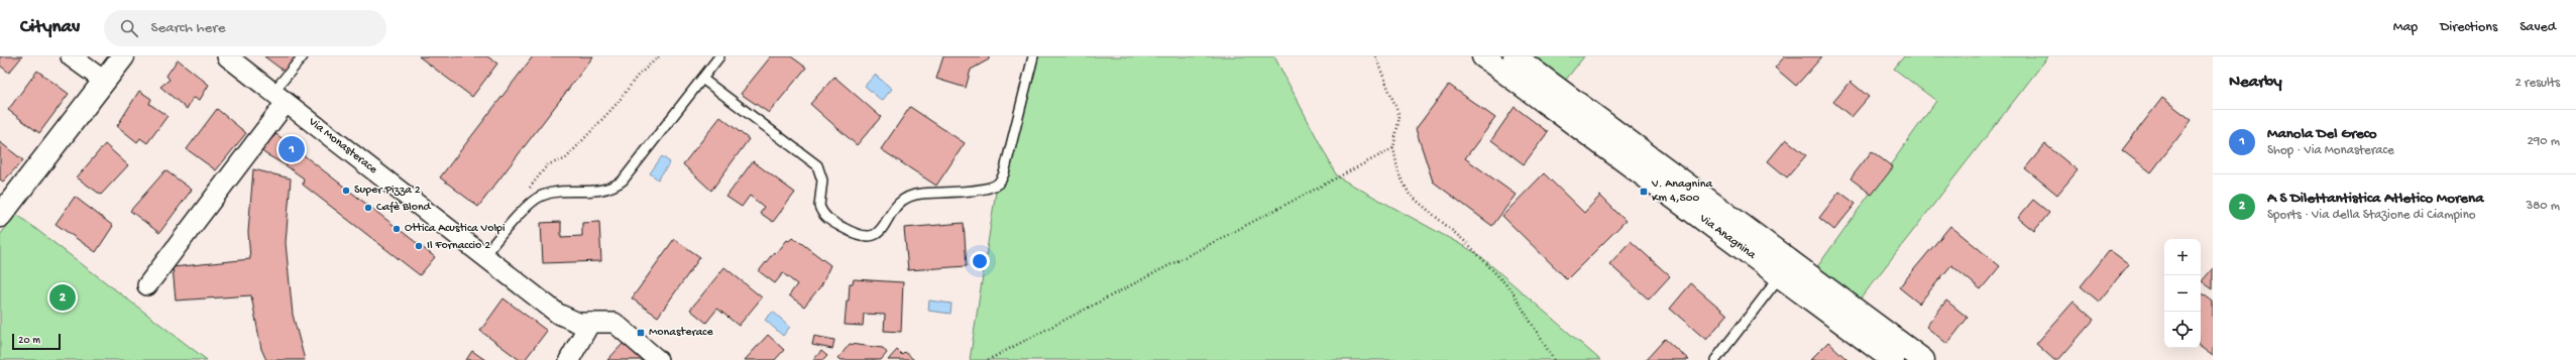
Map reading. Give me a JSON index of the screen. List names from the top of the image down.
{
  "streets": {
    "main road": ["Via Anagnina"],
    "street": ["Via Monasterace"]
  },
  "places": {
    "other": [
      "Super Pizza 2",
      "Cafè Blond",
      "Ottica Acustica Volpi",
      "Il Fornaccio 2"
    ],
    "transit": ["V. Anagnina Km 4,500", "Monasterace"]
  },
  "scale_bar": "20 m",
  "page": {
    "header": "Citynav",
    "search": "Search here",
    "nav": ["Map", "Directions", "Saved"],
    "heading": ["Nearby", "2 results"],
    "list": [
      {
        "mark": "1",
        "name": "Manola Del Greco",
        "note": "Shop · Via Monasterace",
        "value": "290 m"
      },
      {
        "mark": "2",
        "name": "A S Dilettantistica Atletico Morena",
        "note": "Sports · Via della Stazione di Ciampino",
        "value": "380 m"
      }
    ],
    "pins": ["1", "2"],
    "map_buttons": ["+", "−"],
    "scale": "20 m"
  }
}
